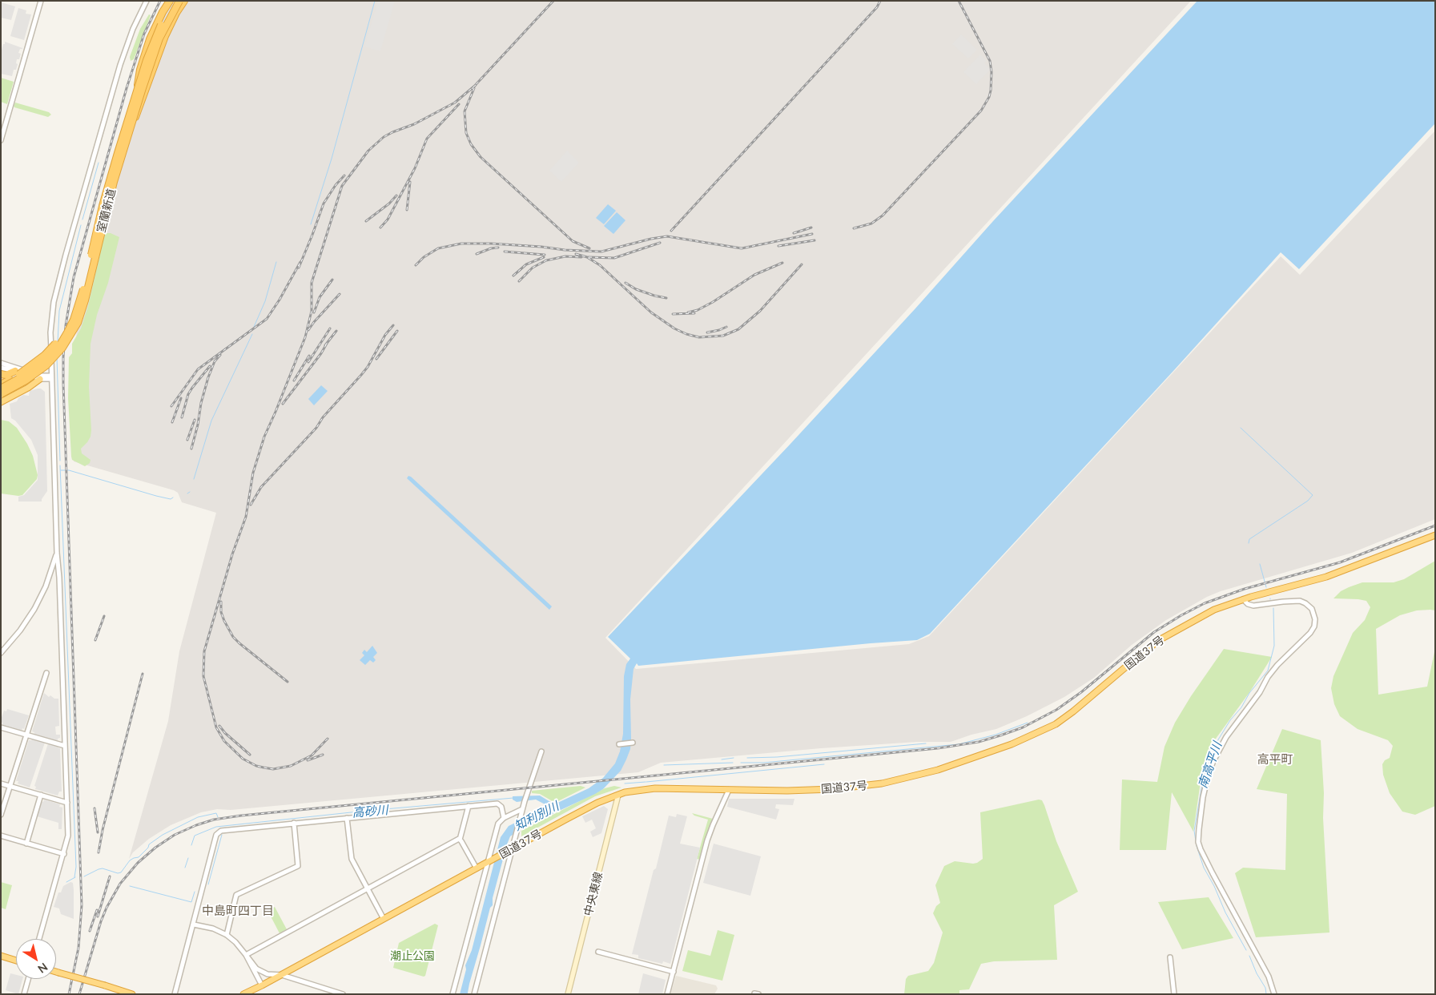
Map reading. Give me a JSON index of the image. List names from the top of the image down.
{
  "streets": {
    "highway": ["室蘭新道", "国道37号"],
    "main road": ["中央東線"]
  },
  "crossings": [
    ["国道37号", "中央東線"]
  ],
  "districts": ["高平町", "中島町四丁目"],
  "water": ["南高平川", "高砂川", "知利別川"],
  "parks": ["潮止公園"],
  "north": "bottom right"
}
